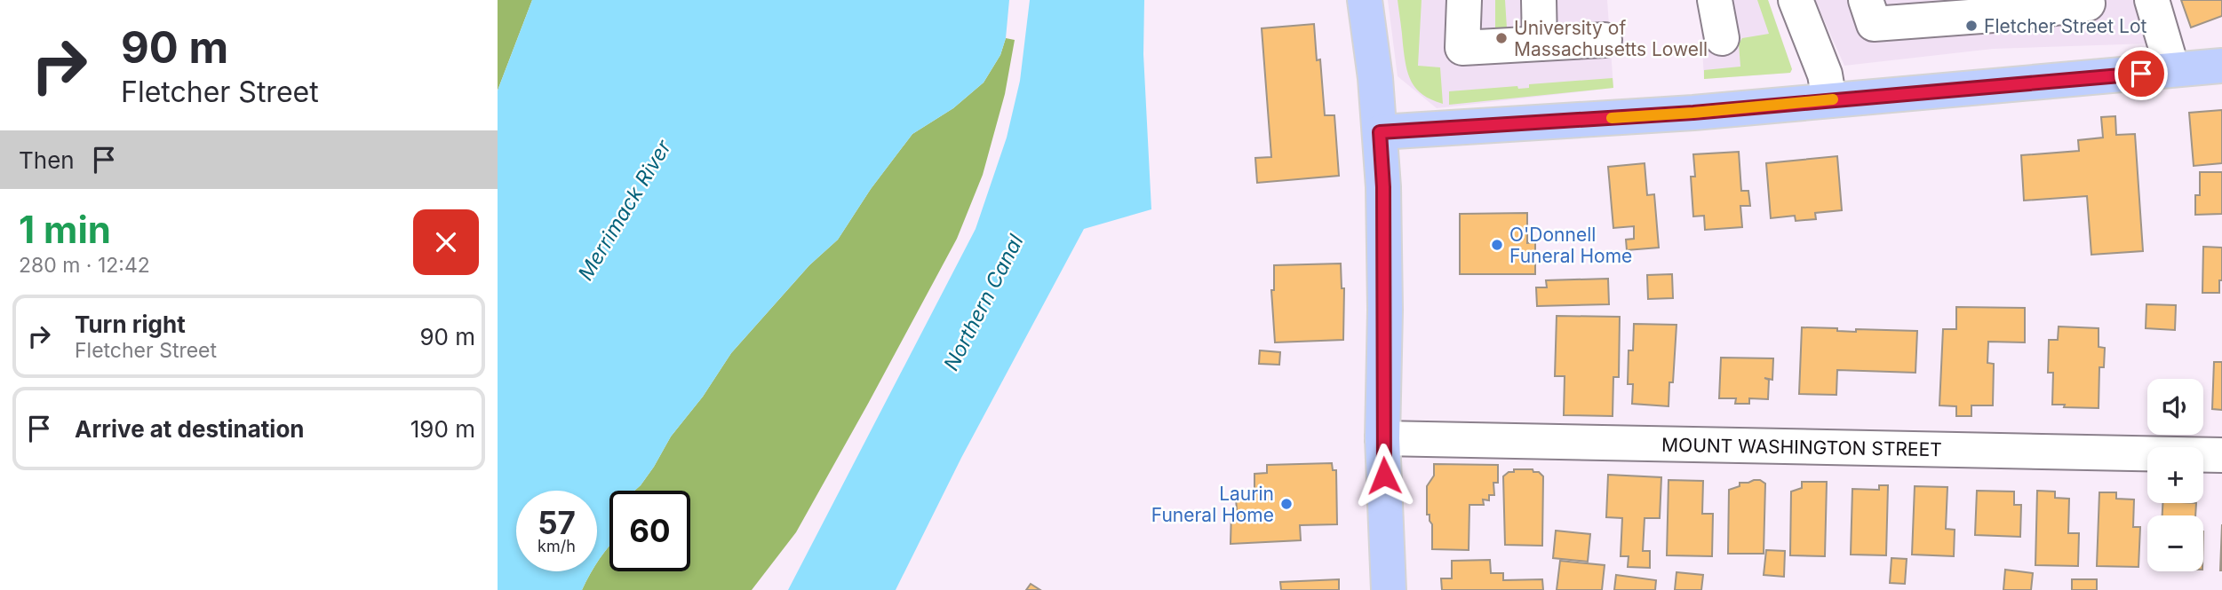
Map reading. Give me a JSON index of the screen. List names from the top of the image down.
{
  "streets": {
    "street": ["MOUNT WASHINGTON STREET"]
  },
  "water": ["Merrimack River", "Northern Canal"],
  "places": [
    "Fletcher Street Lot",
    "University of Massachusetts Lowell",
    "O'Donnell Funeral Home",
    "Laurin Funeral Home"
  ],
  "page": {
    "turn": ["90 m", "Fletcher Street"],
    "then": "Then",
    "heading": ["1 min", "280 m · 12:42"],
    "list": [
      {
        "name": "Turn right",
        "note": "Fletcher Street",
        "value": "90 m"
      },
      {
        "name": "Arrive at destination",
        "value": "190 m"
      }
    ],
    "map_buttons": ["+", "−"],
    "speed": "57 km/h",
    "limit": "60"
  }
}
